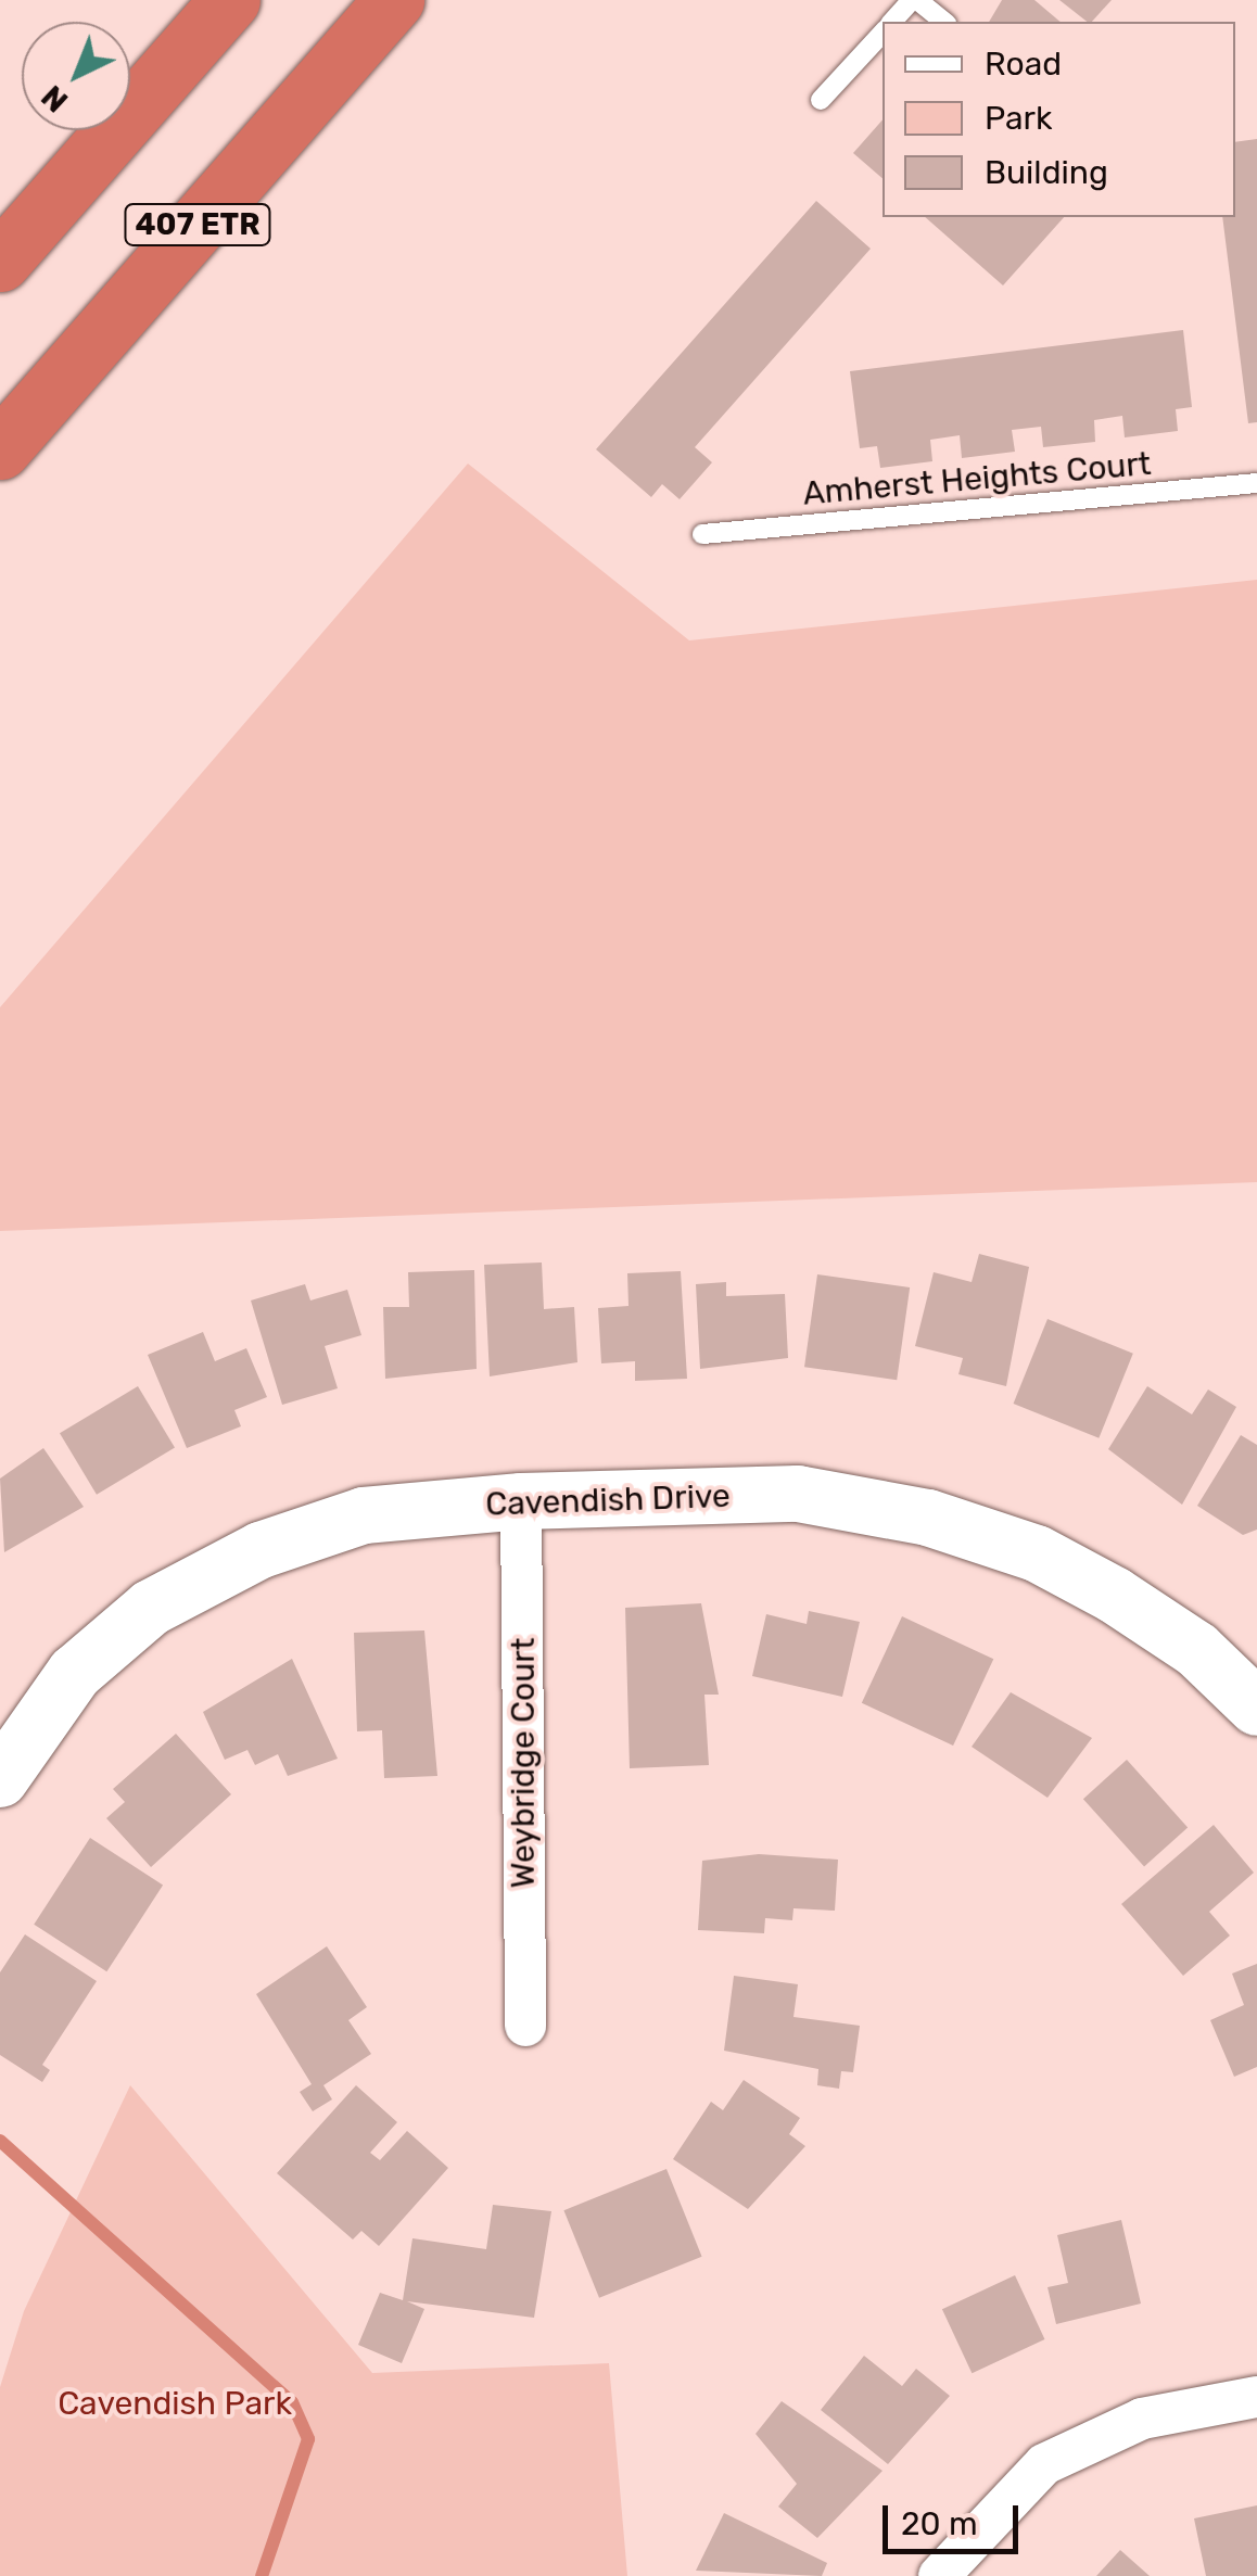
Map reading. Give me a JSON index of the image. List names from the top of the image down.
{
  "streets": {
    "highway": ["407 ETR"],
    "street": ["Cavendish Drive", "Weybridge Court"],
    "lane": ["Amherst Heights Court"]
  },
  "crossings": [
    ["Cavendish Drive", "Weybridge Court"]
  ],
  "parks": ["Cavendish Park"],
  "legend": ["Road", "Park", "Building"],
  "scale_bar": "20 m",
  "north": "bottom left"
}
